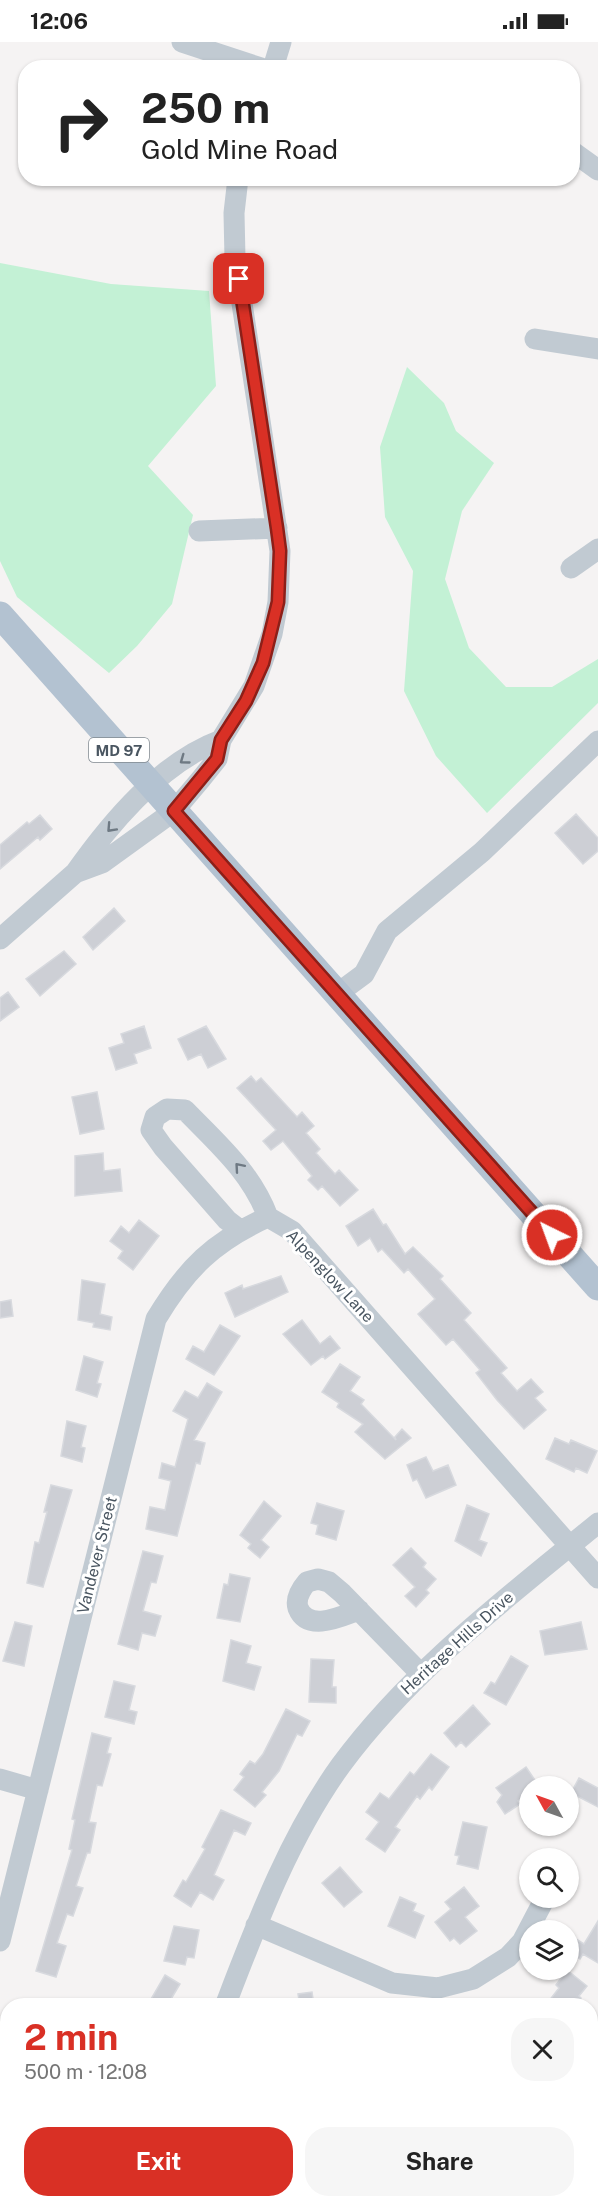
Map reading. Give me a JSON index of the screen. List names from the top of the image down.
{
  "streets": {
    "main road": ["MD 97"],
    "street": ["Alpenglow Lane", "Vandever Street", "Heritage Hills Drive"]
  },
  "crossings": [
    ["Alpenglow Lane", "Vandever Street"],
    ["Alpenglow Lane", "Heritage Hills Drive"]
  ],
  "north": "top left",
  "page": {
    "status": "12:06",
    "turn": ["250 m", "Gold Mine Road"],
    "heading": ["2 min", "500 m · 12:08"],
    "buttons": ["Exit", "Share"]
  }
}
